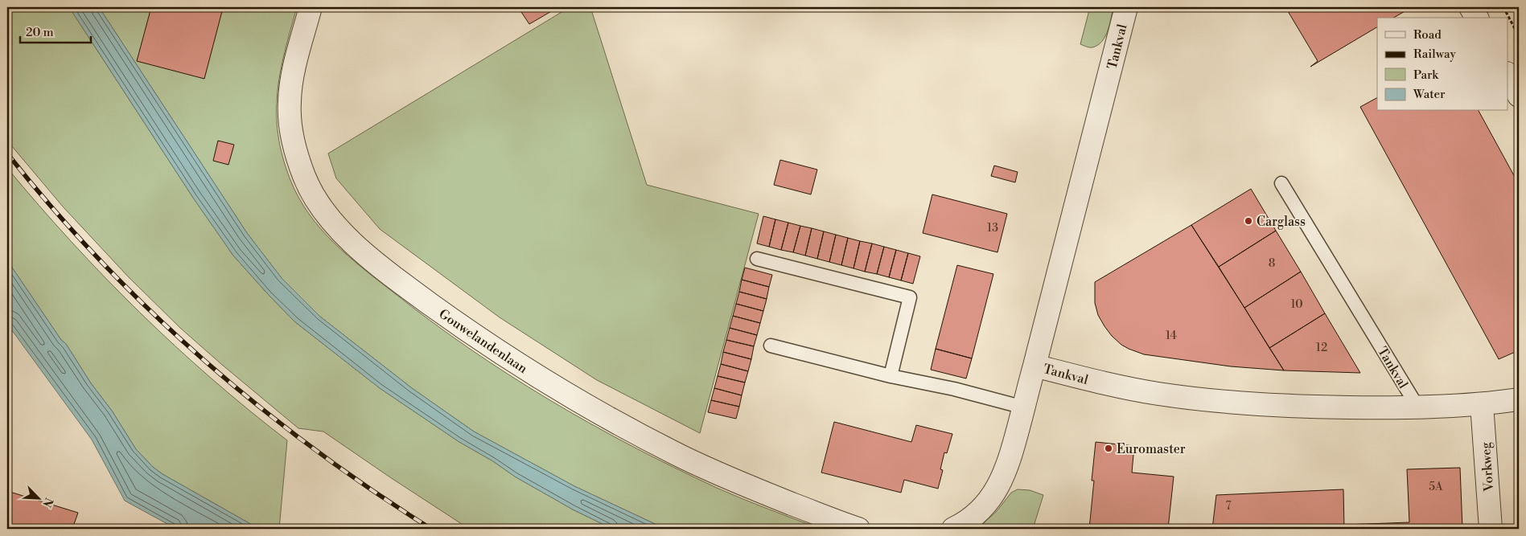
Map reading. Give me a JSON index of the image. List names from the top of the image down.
{
  "streets": {
    "street": ["Tankval", "Gouwelandenlaan", "Vorkweg"]
  },
  "crossings": [
    ["Tankval", "Vorkweg"]
  ],
  "places": ["Carglass", "Euromaster"],
  "house_numbers": [
    "13",
    "8",
    "10",
    "14",
    "12",
    "5A",
    "7"
  ],
  "legend": [
    "Road",
    "Railway",
    "Park",
    "Water"
  ],
  "scale_bar": "20 m",
  "north": "bottom right"
}
